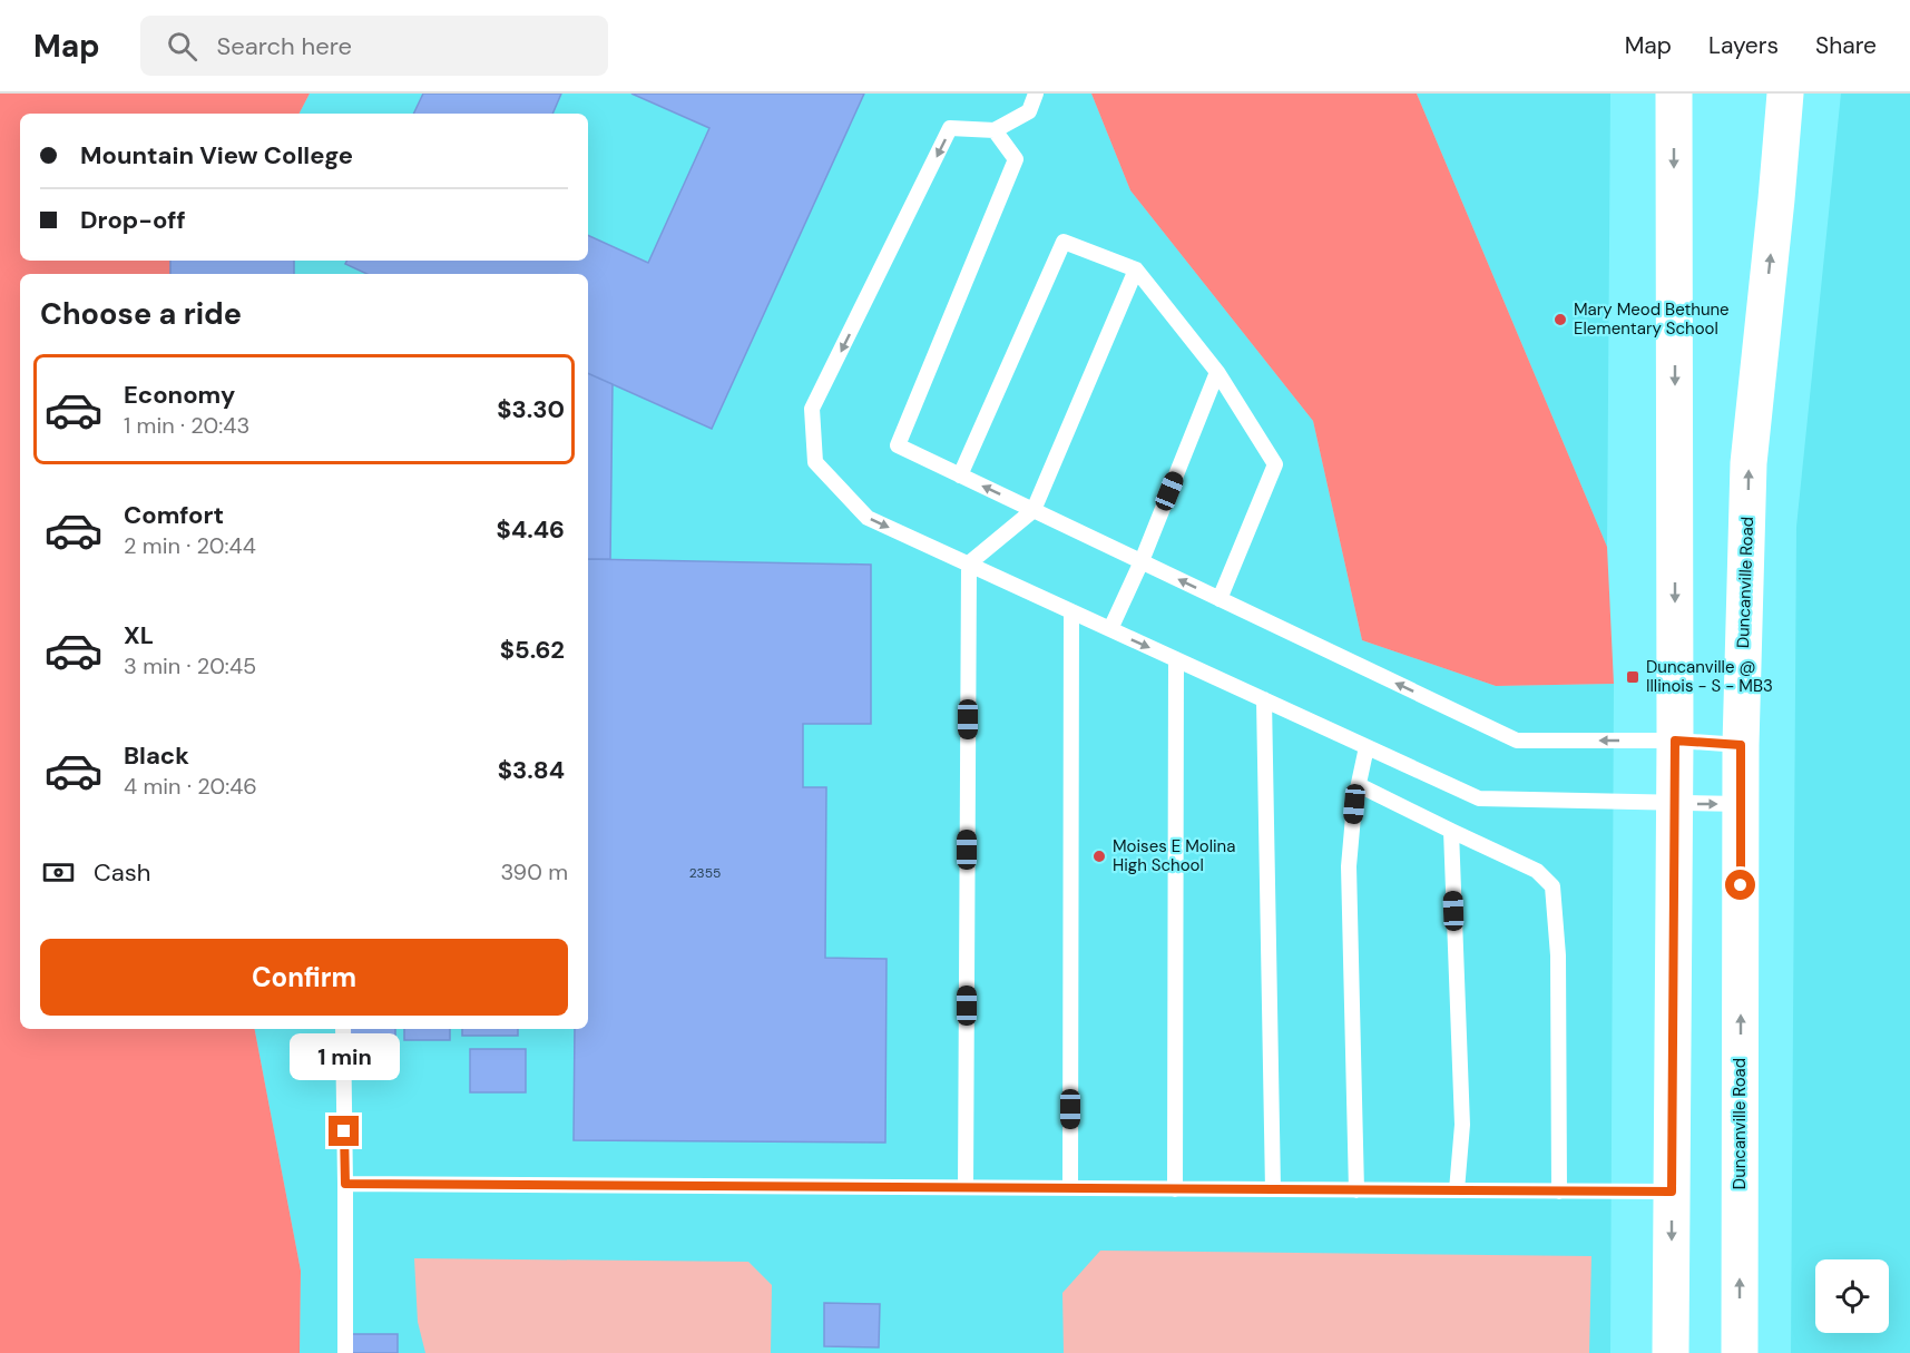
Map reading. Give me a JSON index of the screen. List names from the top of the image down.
{
  "streets": {
    "main road": ["Duncanville Road"]
  },
  "places": {
    "other": ["Mary Meod Bethune Elementary School", "Moises E Molina High School"],
    "transit": ["Duncanville @ Illinois - S - MB3"]
  },
  "house_numbers": ["2355"],
  "page": {
    "header": "Map",
    "search": "Search here",
    "nav": ["Map", "Layers", "Share"],
    "banner": ["Mountain View College", "Drop-off"],
    "heading": "Choose a ride",
    "list": [
      {
        "name": "Economy",
        "note": "1 min · 20:43",
        "value": "$3.30"
      },
      {
        "name": "Comfort",
        "note": "2 min · 20:44",
        "value": "$4.46"
      },
      {
        "name": "XL",
        "note": "3 min · 20:45",
        "value": "$5.62"
      },
      {
        "name": "Black",
        "note": "4 min · 20:46",
        "value": "$3.84"
      }
    ],
    "pay": ["Cash", "390 m"],
    "buttons": "Confirm",
    "bubble": "1 min"
  }
}
